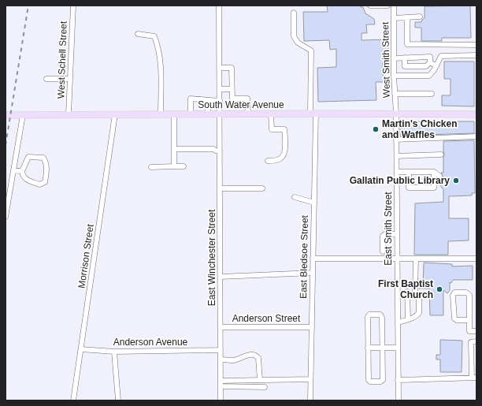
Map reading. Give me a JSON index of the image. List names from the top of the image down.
{
  "streets": {
    "main road": ["South Water Avenue"],
    "street": [
      "West Schell Street",
      "West Smith Street",
      "East Smith Street",
      "Morrison Street",
      "East Bledsoe Street",
      "East Winchester Street",
      "Anderson Street",
      "Anderson Avenue"
    ]
  },
  "crossings": [
    ["West Schell Street", "South Water Avenue"],
    ["West Smith Street", "South Water Avenue"],
    ["West Smith Street", "East Smith Street"],
    ["South Water Avenue", "East Smith Street"],
    ["South Water Avenue", "Morrison Street"],
    ["South Water Avenue", "East Bledsoe Street"],
    ["South Water Avenue", "East Winchester Street"],
    ["Morrison Street", "Anderson Avenue"],
    ["East Bledsoe Street", "Anderson Street"],
    ["East Winchester Street", "Anderson Street"],
    ["East Winchester Street", "Anderson Avenue"]
  ],
  "places": ["Martin's Chicken and Waffles", "Gallatin Public Library", "First Baptist Church"]
}
